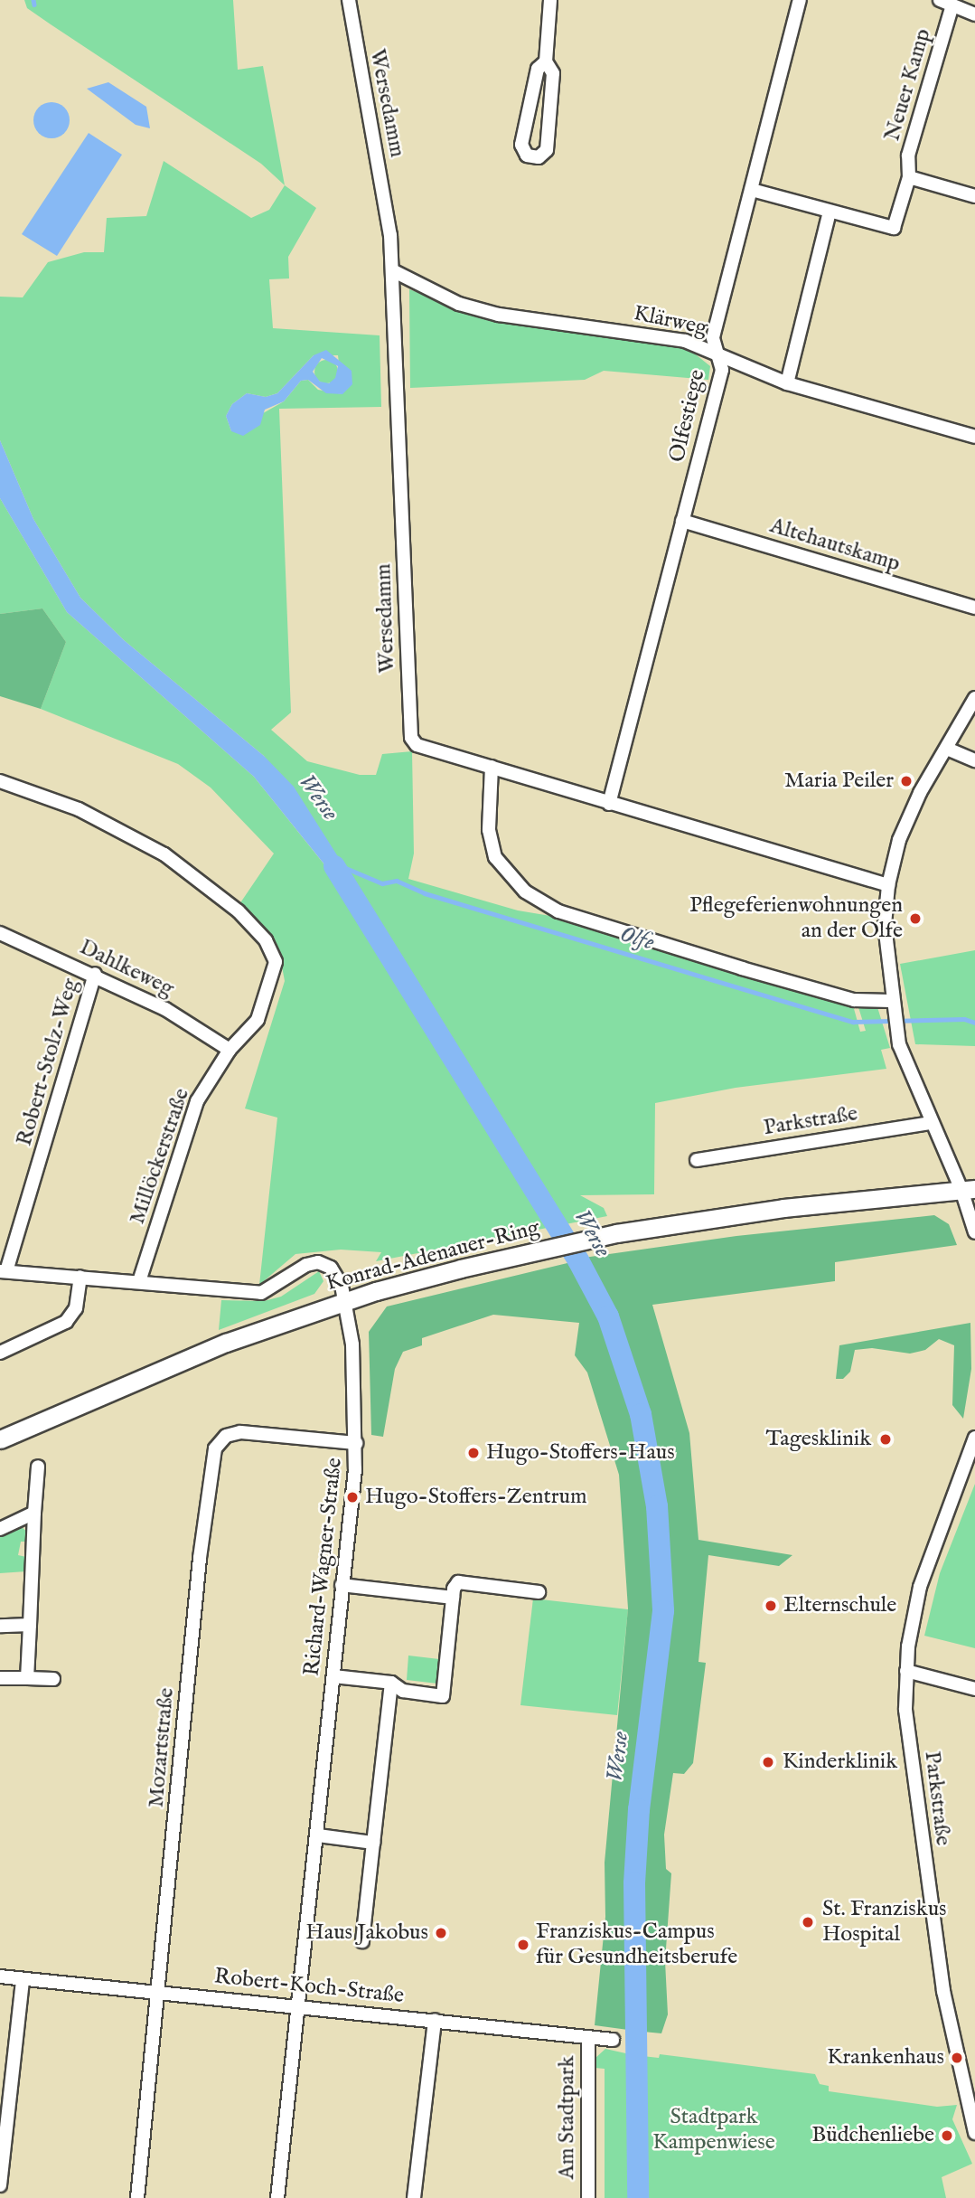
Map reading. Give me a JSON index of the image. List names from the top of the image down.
{
  "streets": {
    "main road": ["Konrad-Adenauer-Ring"],
    "street": [
      "Neuer Kamp",
      "Wersedamm",
      "Klärweg",
      "Olfestiege",
      "Altehautskamp",
      "Dahlkeweg",
      "Robert-Stolz-Weg",
      "Parkstraße",
      "Millöckerstraße",
      "Richard-Wagner-Straße",
      "Mozartstraße",
      "Robert-Koch-Straße",
      "Am Stadtpark"
    ]
  },
  "crossings": [
    ["Neuer Kamp", "Olfestiege"],
    ["Wersedamm", "Klärweg"],
    ["Wersedamm", "Olfestiege"],
    ["Klärweg", "Olfestiege"],
    ["Olfestiege", "Altehautskamp"],
    ["Dahlkeweg", "Robert-Stolz-Weg"],
    ["Dahlkeweg", "Millöckerstraße"],
    ["Konrad-Adenauer-Ring", "Richard-Wagner-Straße"],
    ["Richard-Wagner-Straße", "Mozartstraße"],
    ["Richard-Wagner-Straße", "Robert-Koch-Straße"],
    ["Mozartstraße", "Robert-Koch-Straße"],
    ["Robert-Koch-Straße", "Am Stadtpark"]
  ],
  "water": ["Werse", "Olfe"],
  "parks": ["Stadtpark Kampenwiese"],
  "places": [
    "Maria Peiler",
    "Pflegeferienwohnungen an der Olfe",
    "Tagesklinik",
    "Hugo-Stoffers-Haus",
    "Hugo-Stoffers-Zentrum",
    "Elternschule",
    "Kinderklinik",
    "St. Franziskus Hospital",
    "Haus Jakobus",
    "Franziskus-Campus für Gesundheitsberufe",
    "Krankenhaus",
    "Büdchenliebe"
  ]
}
